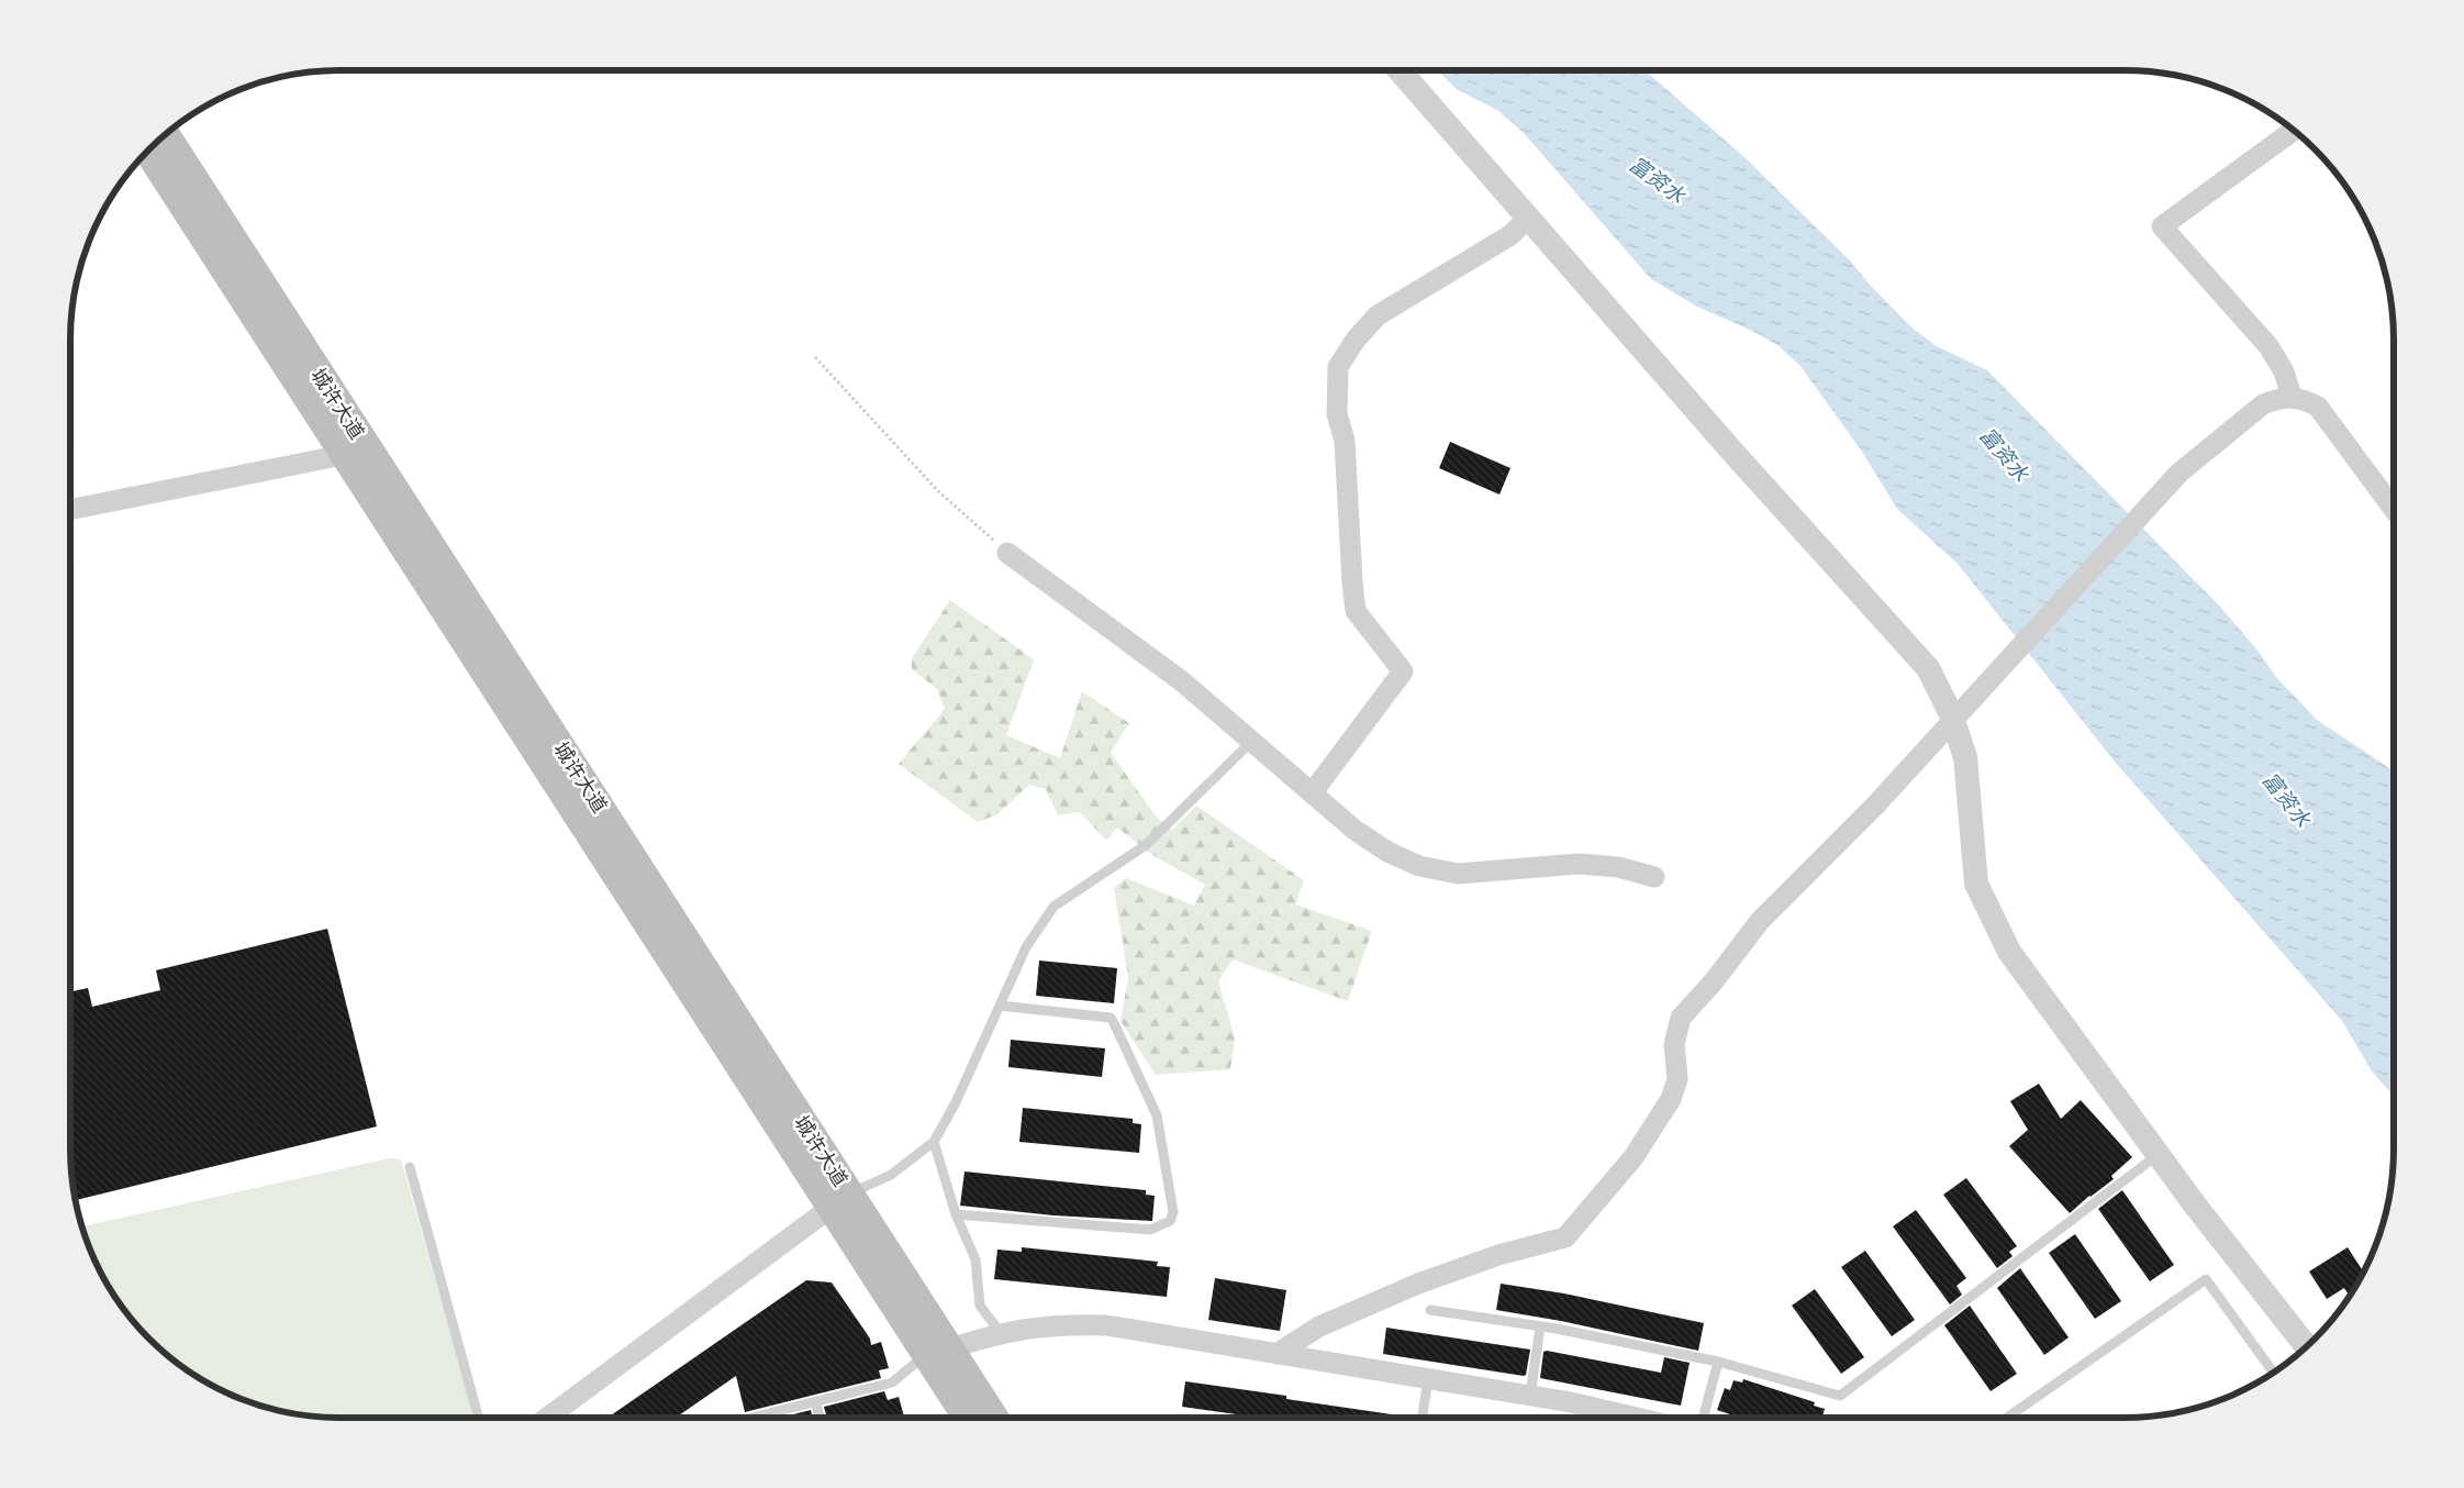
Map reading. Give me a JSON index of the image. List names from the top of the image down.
{
  "streets": {
    "main road": ["城许大道"]
  },
  "water": ["富资水"]
}
